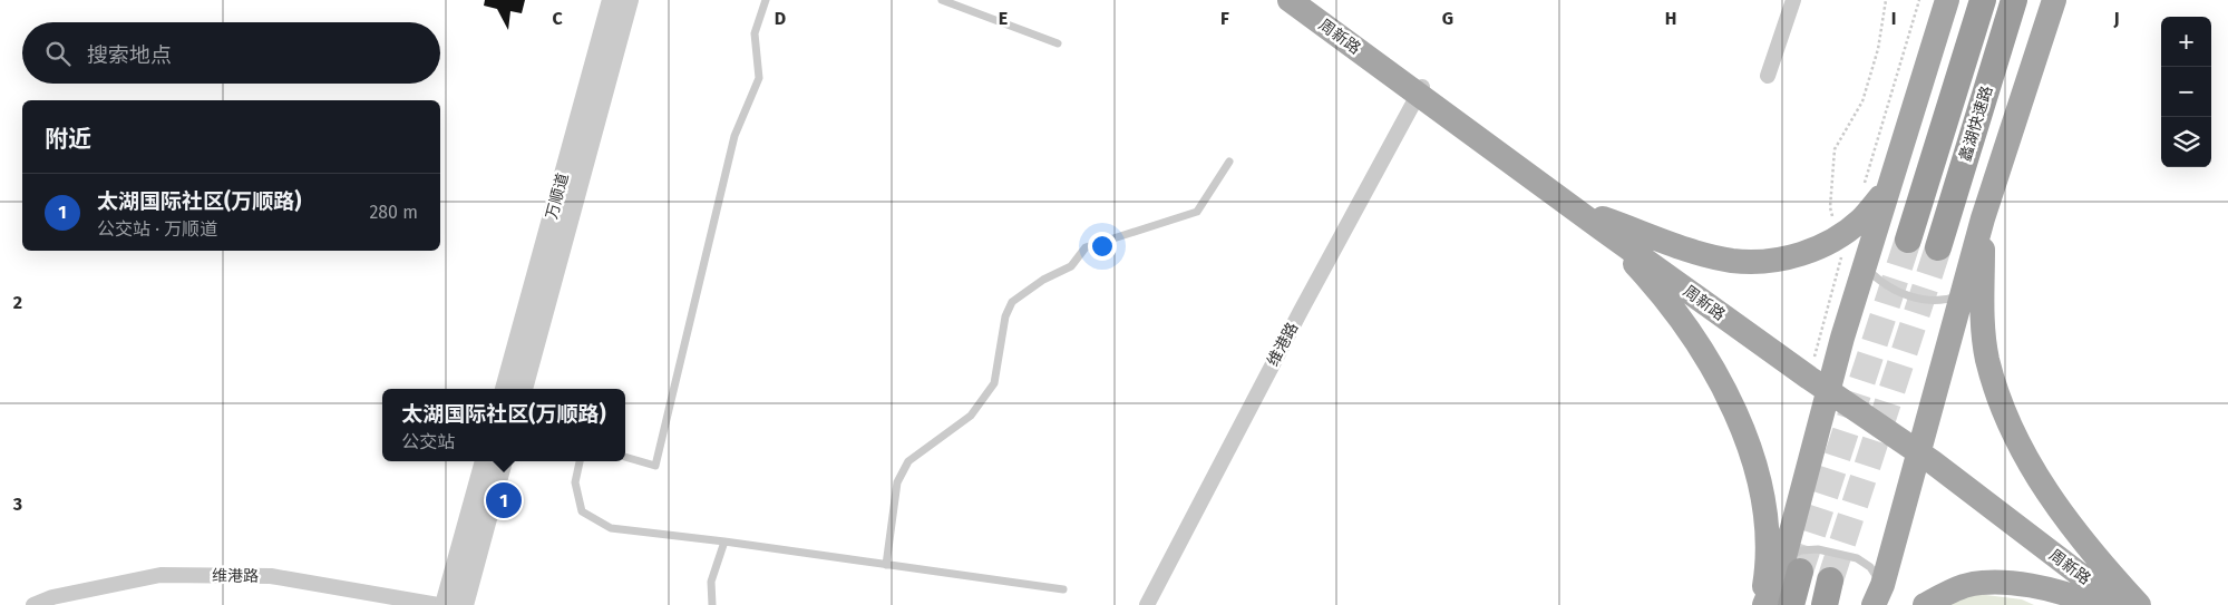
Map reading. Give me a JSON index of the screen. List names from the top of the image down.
{
  "streets": {
    "highway": ["蠡湖快速路"],
    "main road": ["周新路"],
    "street": ["万顺道", "维港路"]
  },
  "crossings": [
    ["周新路", "维港路"]
  ],
  "page": {
    "map_buttons": ["+", "−"],
    "search": "搜索地点",
    "heading": "附近",
    "list": [
      {
        "mark": "1",
        "name": "太湖国际社区(万顺路)",
        "note": "公交站 · 万顺道",
        "value": "280 m"
      }
    ],
    "popup": ["太湖国际社区(万顺路)", "公交站"],
    "pins": "1"
  },
  "grid": {
    "columns": [
      "C",
      "D",
      "E",
      "F",
      "G",
      "H",
      "I",
      "J"
    ],
    "rows": ["2", "3"]
  }
}
